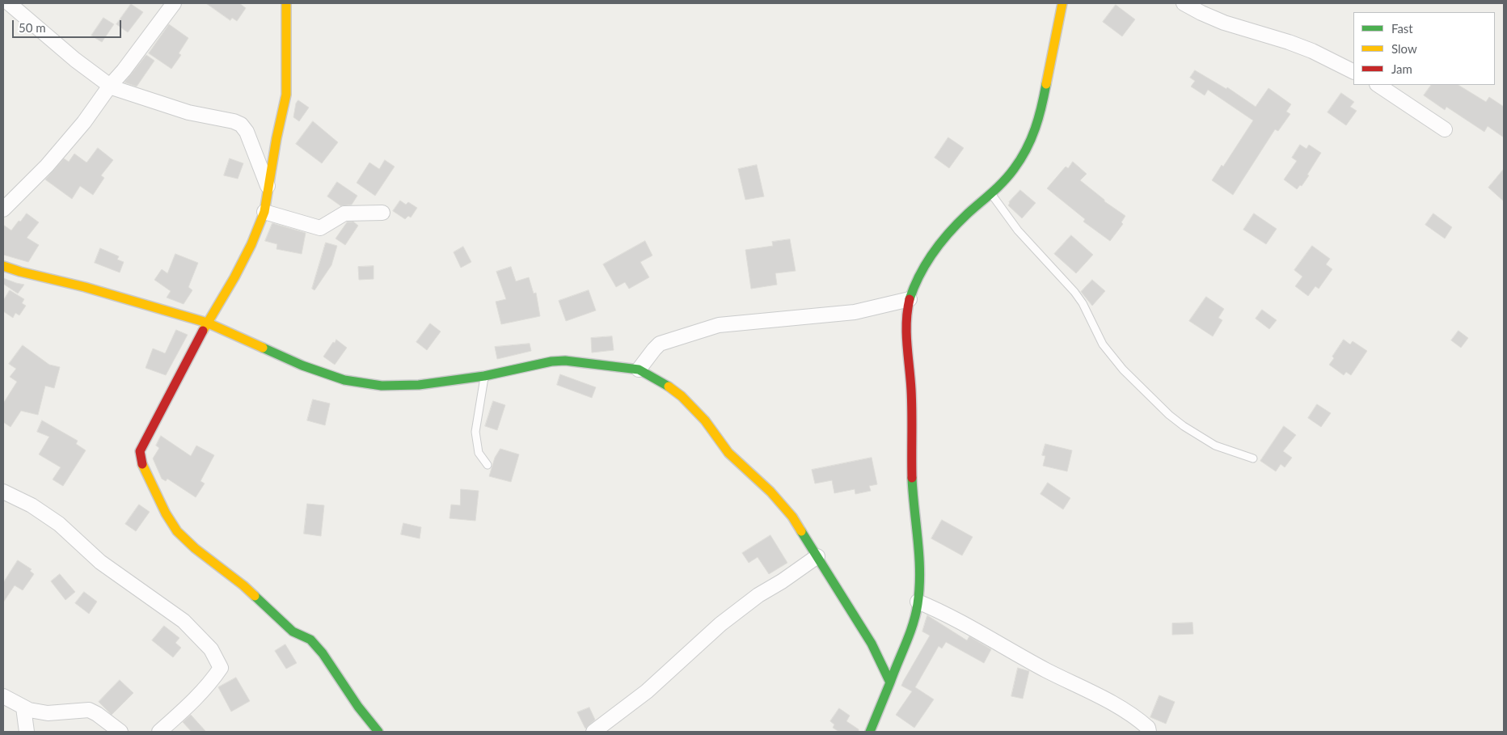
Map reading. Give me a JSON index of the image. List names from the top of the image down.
{
  "legend": ["Fast", "Slow", "Jam"],
  "scale_bar": "50 m"
}
